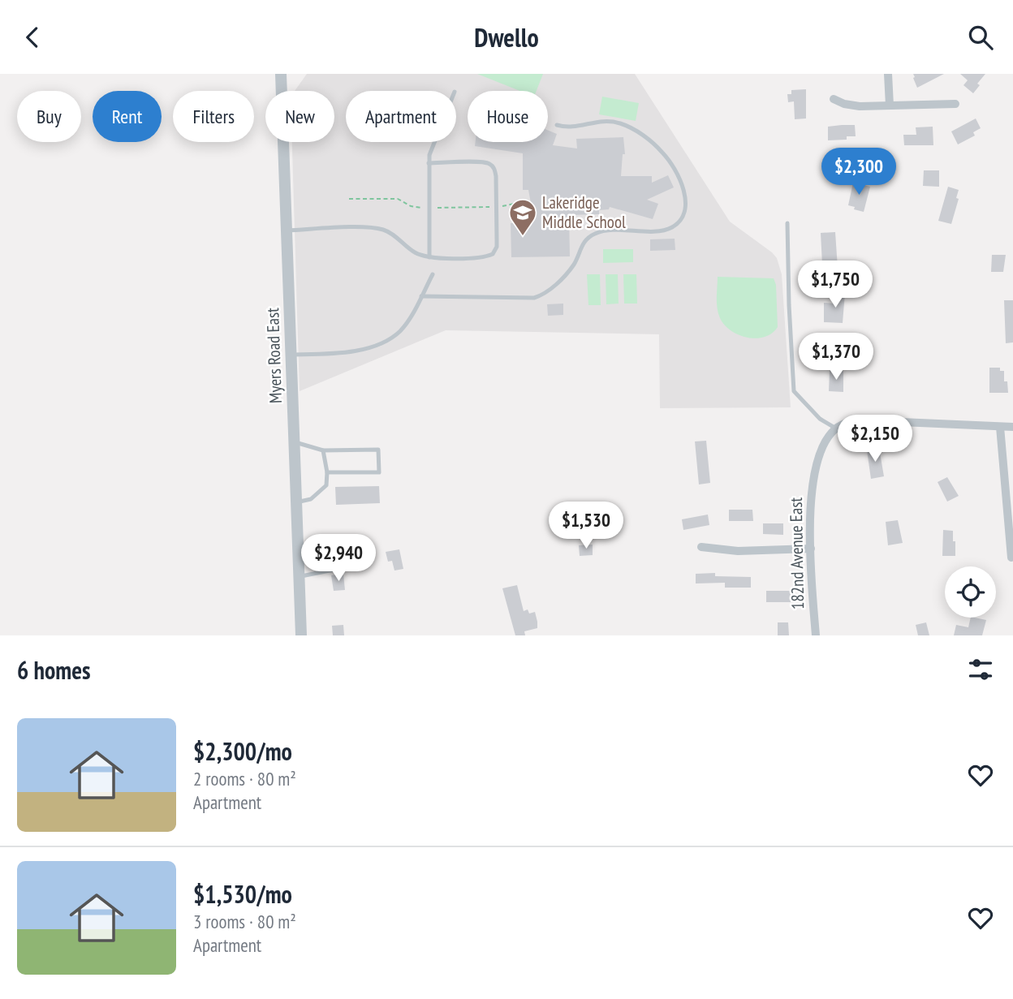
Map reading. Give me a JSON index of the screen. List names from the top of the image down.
{
  "streets": {
    "street": ["Myers Road East", "182nd Avenue East"]
  },
  "places": {
    "school or university": ["Lakeridge Middle School"]
  },
  "page": {
    "header": "Dwello",
    "chip": [
      "Buy",
      "Rent",
      "Filters",
      "New",
      "Apartment",
      "House"
    ],
    "price": [
      "$2,300",
      "$1,750",
      "$1,370",
      "$2,150",
      "$1,530",
      "$2,940"
    ],
    "heading": "6 homes",
    "list": [
      {
        "name": "$2,300/mo",
        "note": "2 rooms · 80 m² · Apartment"
      },
      {
        "name": "$1,530/mo",
        "note": "3 rooms · 80 m² · Apartment"
      }
    ]
  }
}
